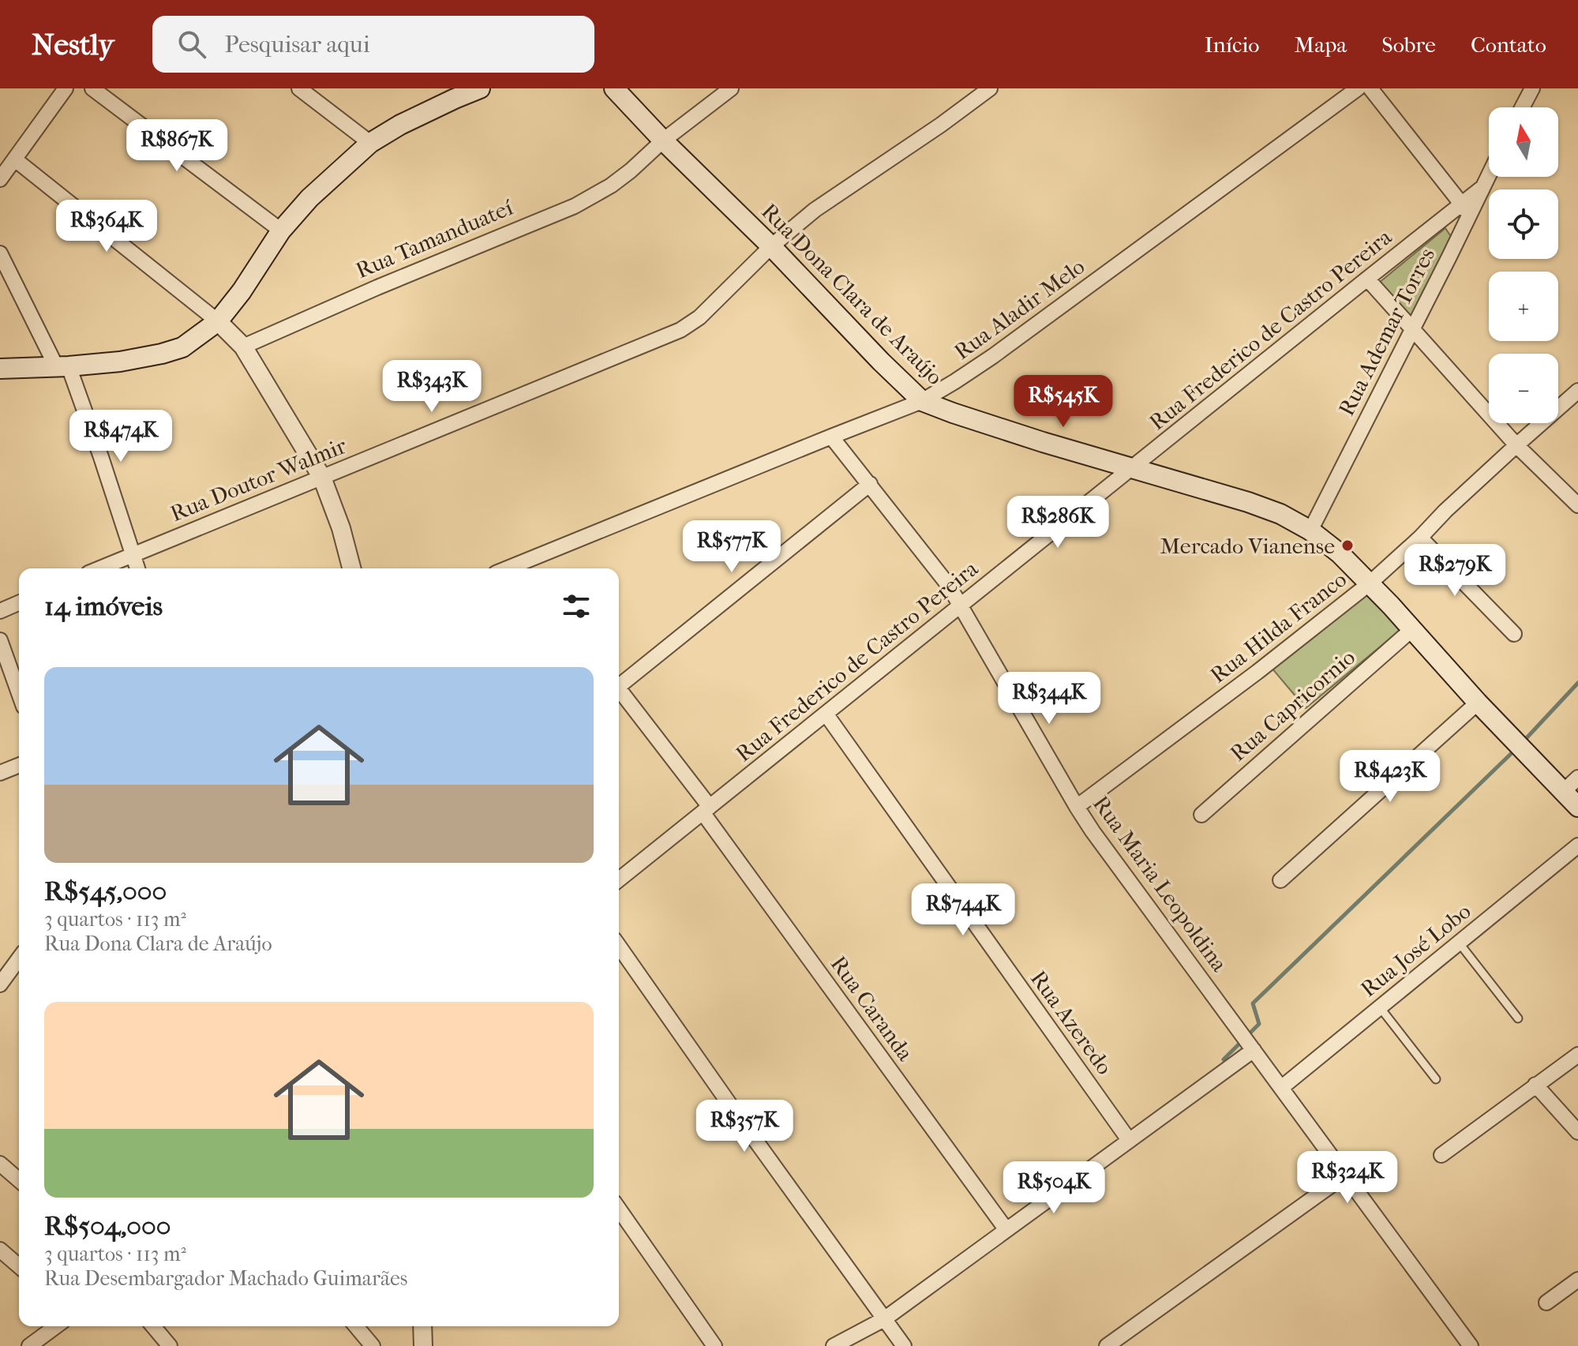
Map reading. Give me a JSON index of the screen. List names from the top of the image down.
{
  "streets": {
    "main road": ["Rua Dona Clara de Araújo"],
    "street": [
      "Rua Tamanduateí",
      "Rua Aladir Melo",
      "Rua Frederico de Castro Pereira",
      "Rua Ademar Torres",
      "Rua Doutor Walmir",
      "Rua Hilda Franco",
      "Rua Capricornio",
      "Rua Maria Leopoldina",
      "Rua José Lobo",
      "Rua Caranda",
      "Rua Azeredo"
    ]
  },
  "crossings": [
    ["Rua Tamanduateí", "Rua Dona Clara de Araújo"],
    ["Rua Dona Clara de Araújo", "Rua Aladir Melo"],
    ["Rua Dona Clara de Araújo", "Rua Frederico de Castro Pereira"],
    ["Rua Dona Clara de Araújo", "Rua Ademar Torres"],
    ["Rua Dona Clara de Araújo", "Rua Doutor Walmir"],
    ["Rua Dona Clara de Araújo", "Rua Hilda Franco"],
    ["Rua Dona Clara de Araújo", "Rua Capricornio"],
    ["Rua Aladir Melo", "Rua Maria Leopoldina"],
    ["Rua Frederico de Castro Pereira", "Rua Ademar Torres"],
    ["Rua Frederico de Castro Pereira", "Rua Maria Leopoldina"],
    ["Rua Frederico de Castro Pereira", "Rua Caranda"],
    ["Rua Frederico de Castro Pereira", "Rua Azeredo"],
    ["Rua Hilda Franco", "Rua Maria Leopoldina"],
    ["Rua Maria Leopoldina", "Rua José Lobo"]
  ],
  "places": ["Mercado Vianense"],
  "north": "top",
  "page": {
    "header": "Nestly",
    "search": "Pesquisar aqui",
    "nav": [
      "Início",
      "Mapa",
      "Sobre",
      "Contato"
    ],
    "map_buttons": ["+", "−"],
    "price": [
      "R$867K",
      "R$364K",
      "R$343K",
      "R$545K",
      "R$474K",
      "R$286K",
      "R$577K",
      "R$279K",
      "R$344K",
      "R$423K",
      "R$744K",
      "R$357K",
      "R$324K",
      "R$504K"
    ],
    "heading": "14 imóveis",
    "list": [
      {
        "name": "R$545,000",
        "note": "3 quartos · 113 m² · Rua Dona Clara de Araújo"
      },
      {
        "name": "R$504,000",
        "note": "3 quartos · 113 m² · Rua Desembargador Machado Guimarães"
      }
    ]
  }
}
